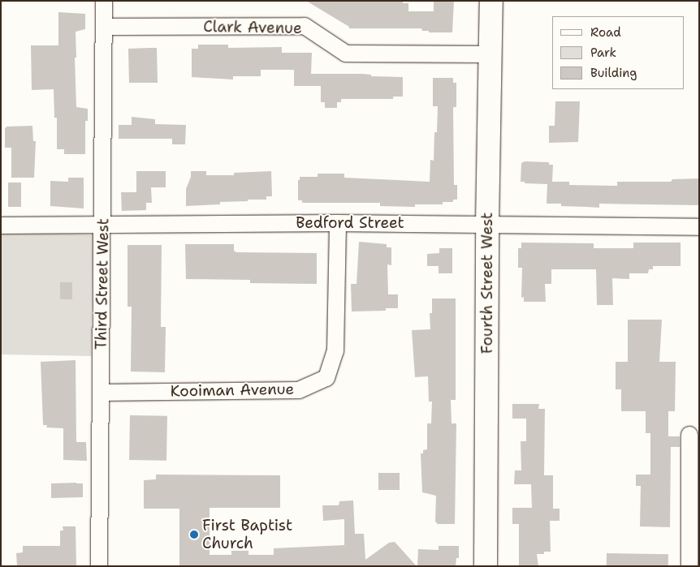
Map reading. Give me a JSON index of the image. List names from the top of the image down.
{
  "streets": {
    "street": [
      "Clark Avenue",
      "Bedford Street",
      "Fourth Street West",
      "Third Street West",
      "Kooiman Avenue"
    ]
  },
  "crossings": [
    ["Clark Avenue", "Fourth Street West"],
    ["Clark Avenue", "Third Street West"],
    ["Bedford Street", "Fourth Street West"],
    ["Bedford Street", "Third Street West"],
    ["Bedford Street", "Kooiman Avenue"],
    ["Third Street West", "Kooiman Avenue"]
  ],
  "places": ["First Baptist Church"],
  "legend": ["Road", "Park", "Building"]
}
